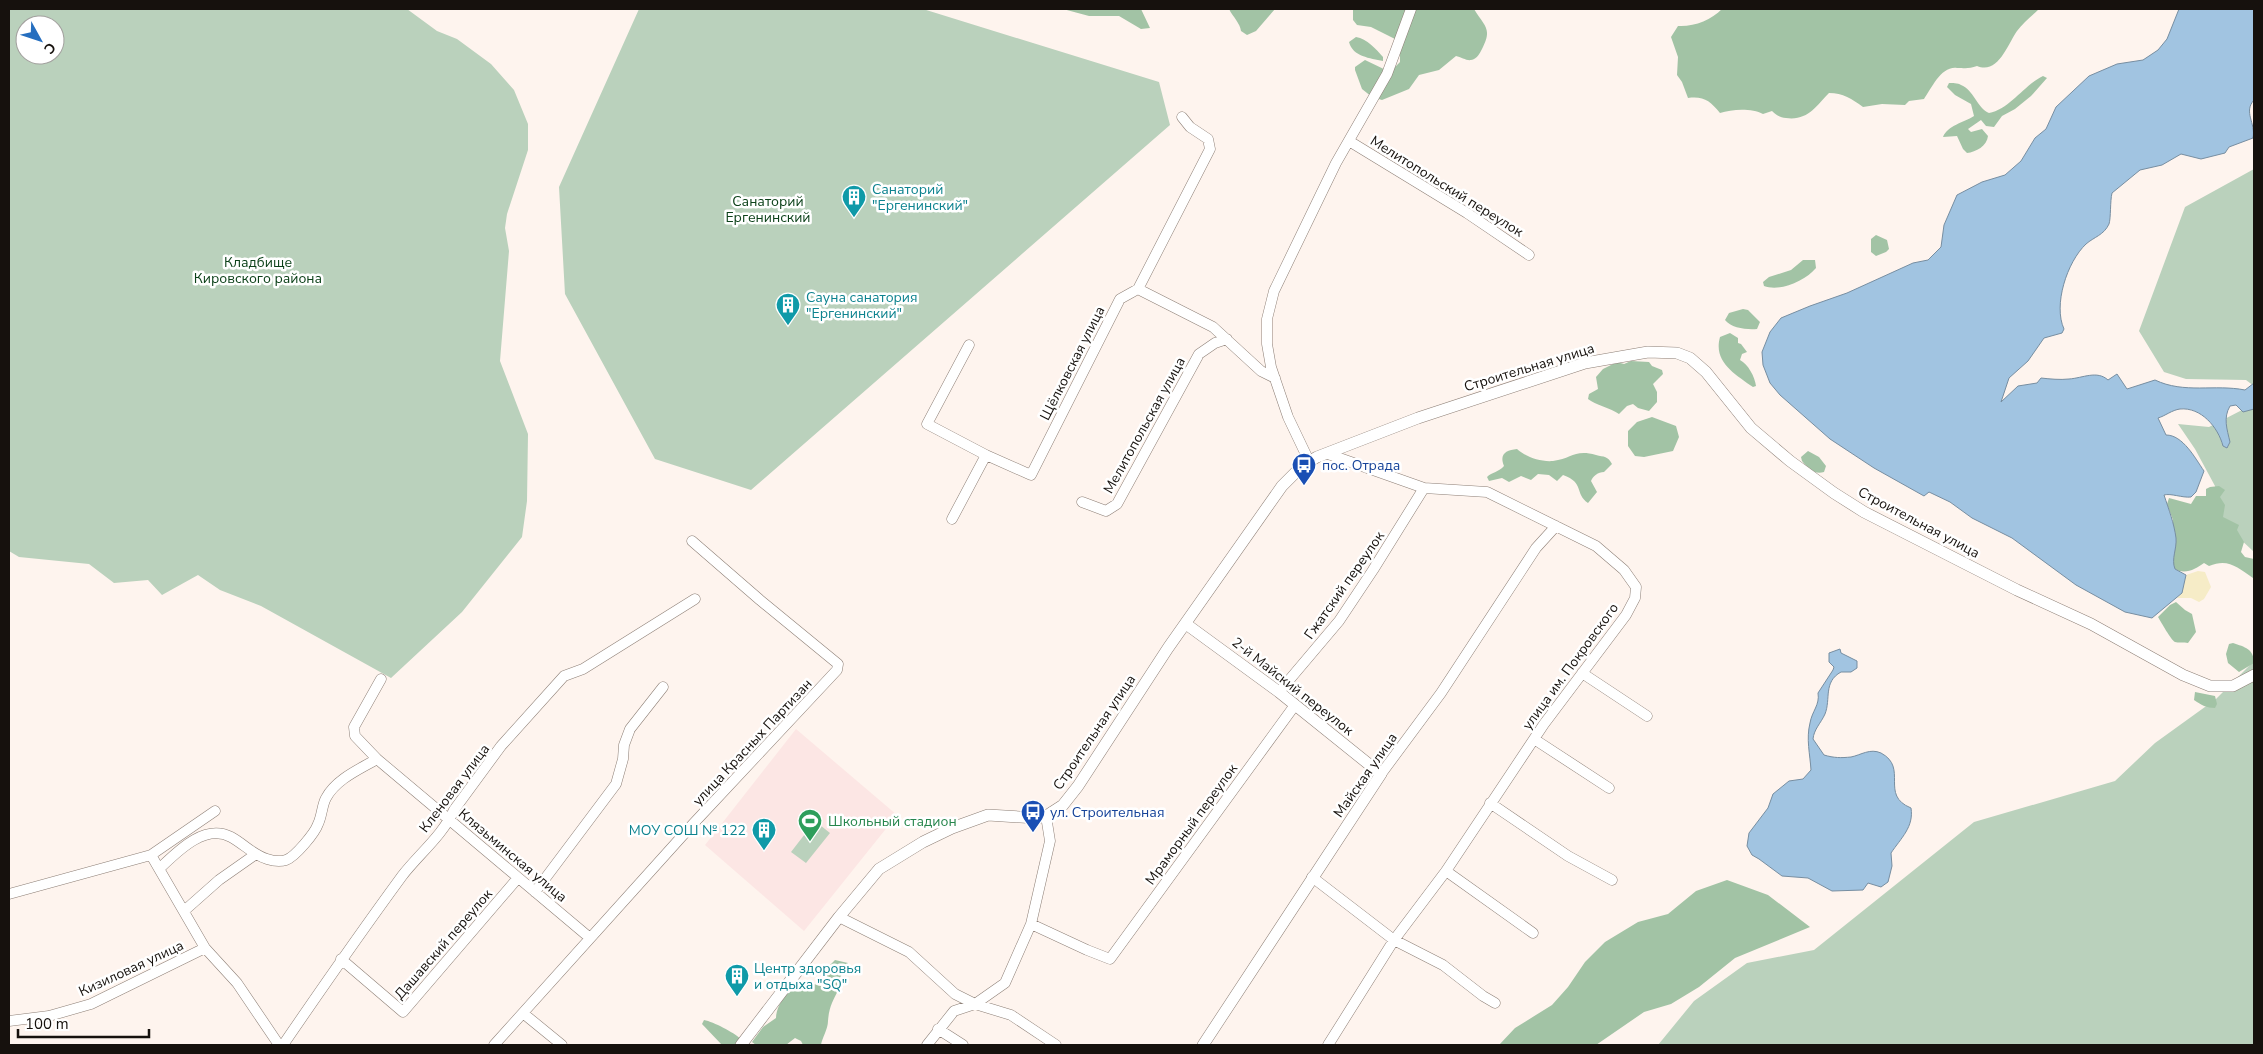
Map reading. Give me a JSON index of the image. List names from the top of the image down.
{
  "streets": {
    "street": [
      "Мелитопольский переулок",
      "Щёлковская улица",
      "Строительная улица",
      "Мелитопольская улица",
      "Гжатский переулок",
      "улица им. Покровского",
      "2-й Майский переулок",
      "улица Красных Партизан",
      "Майская улица",
      "Кленовая улица",
      "Мраморный переулок",
      "Клязьминская улица",
      "Дашавский переулок",
      "Кизиловая улица"
    ]
  },
  "crossings": [
    ["Строительная улица", "улица им. Покровского"],
    ["Строительная улица", "2-й Майский переулок"],
    ["Гжатский переулок", "улица им. Покровского"],
    ["Гжатский переулок", "2-й Майский переулок"],
    ["улица им. Покровского", "Майская улица"],
    ["2-й Майский переулок", "Майская улица"],
    ["2-й Майский переулок", "Мраморный переулок"],
    ["улица Красных Партизан", "Клязьминская улица"],
    ["Кленовая улица", "Клязьминская улица"],
    ["Кленовая улица", "Дашавский переулок"],
    ["Клязьминская улица", "Дашавский переулок"]
  ],
  "parks": ["Санаторий Ергенинский", "Кладбище Кировского района"],
  "places": {
    "building": [
      "Санаторий \"Ергенинский\"",
      "Сауна санатория \"Ергенинский\"",
      "МОУ СОШ № 122",
      "Центр здоровья и отдыха \"SQ\""
    ],
    "bus stop": ["пос. Отрада", "ул. Строительная"],
    "sports": ["Школьный стадион"]
  },
  "scale_bar": "100 m",
  "north": "bottom right"
}
